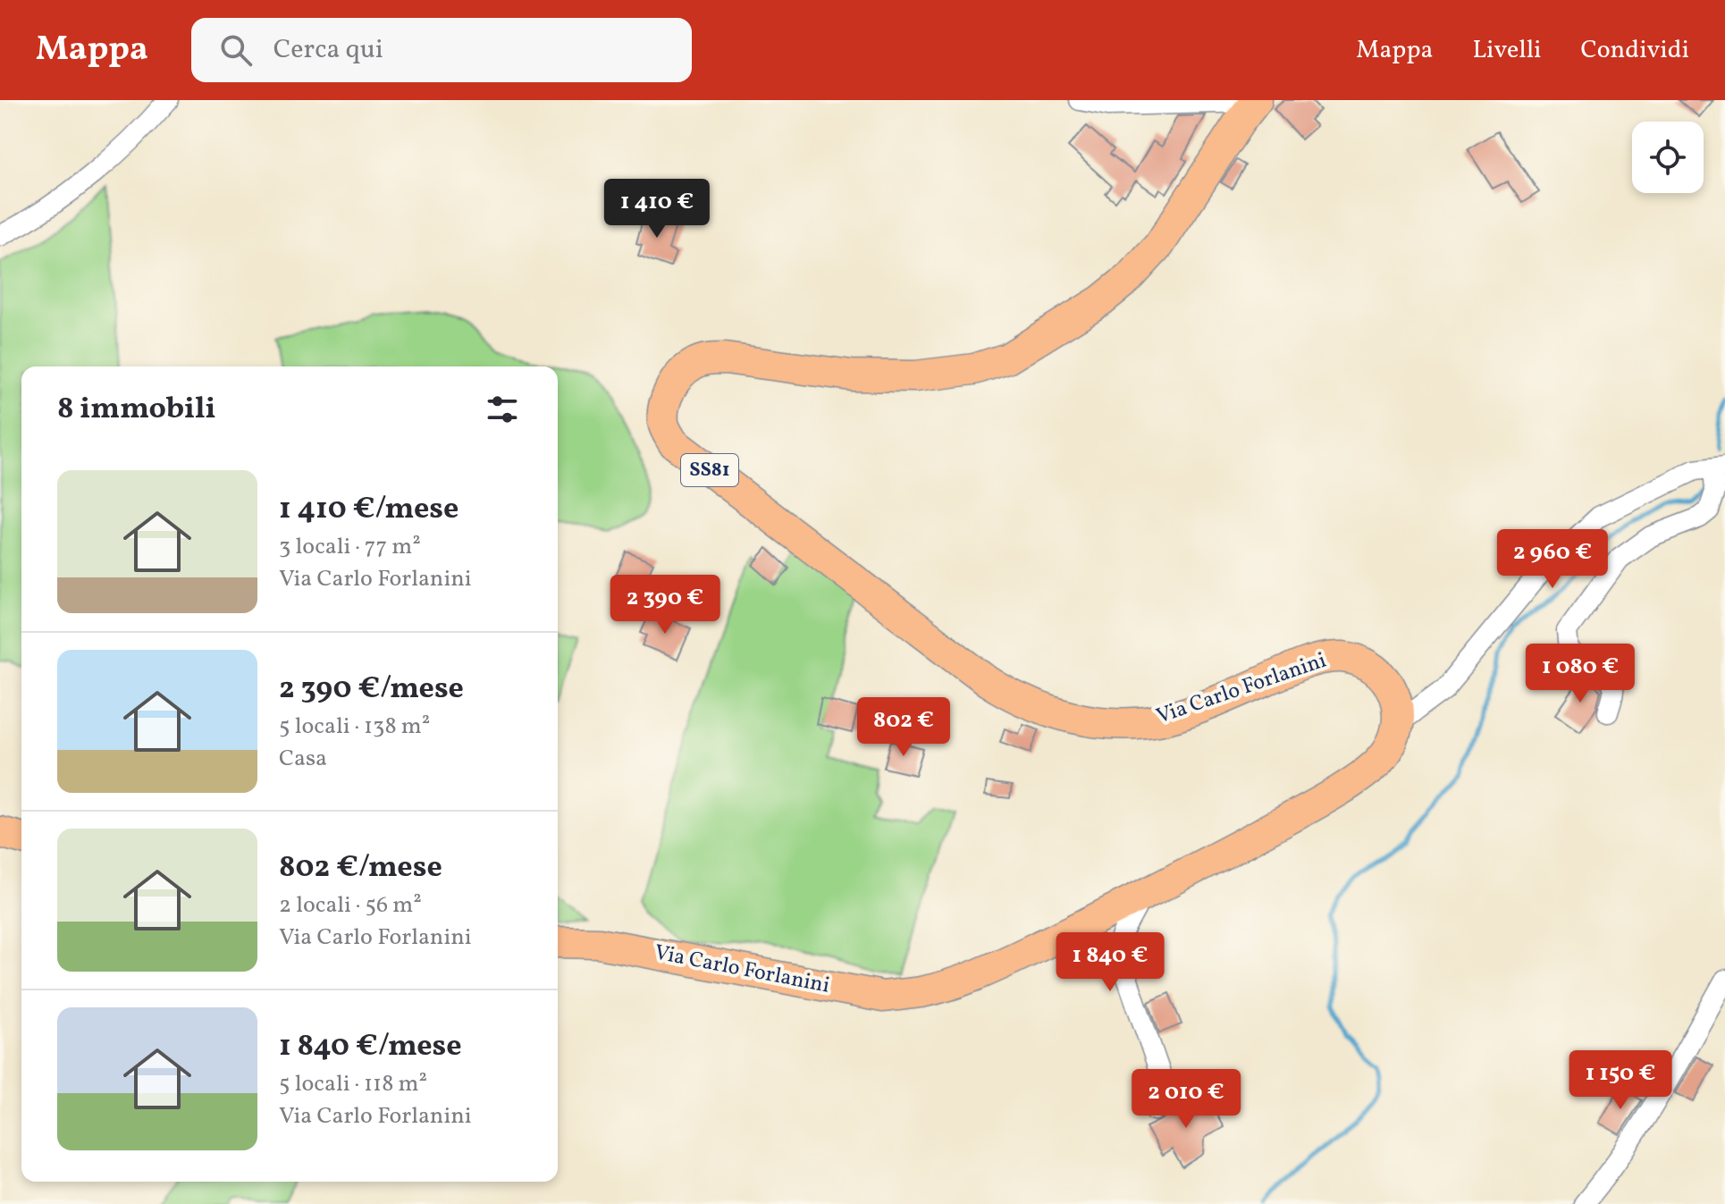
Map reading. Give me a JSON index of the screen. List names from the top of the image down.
{
  "streets": {
    "main road": ["SS81", "Via Carlo Forlanini"]
  },
  "page": {
    "header": "Mappa",
    "search": "Cerca qui",
    "nav": ["Mappa", "Livelli", "Condividi"],
    "price": [
      "1 410 €",
      "2 960 €",
      "2 390 €",
      "1 080 €",
      "802 €",
      "1 840 €",
      "1 150 €",
      "2 010 €"
    ],
    "heading": "8 immobili",
    "list": [
      {
        "name": "1 410 €/mese",
        "note": "3 locali · 77 m² · Via Carlo Forlanini"
      },
      {
        "name": "2 390 €/mese",
        "note": "5 locali · 138 m² · Casa"
      },
      {
        "name": "802 €/mese",
        "note": "2 locali · 56 m² · Via Carlo Forlanini"
      },
      {
        "name": "1 840 €/mese",
        "note": "5 locali · 118 m² · Via Carlo Forlanini"
      }
    ]
  }
}
